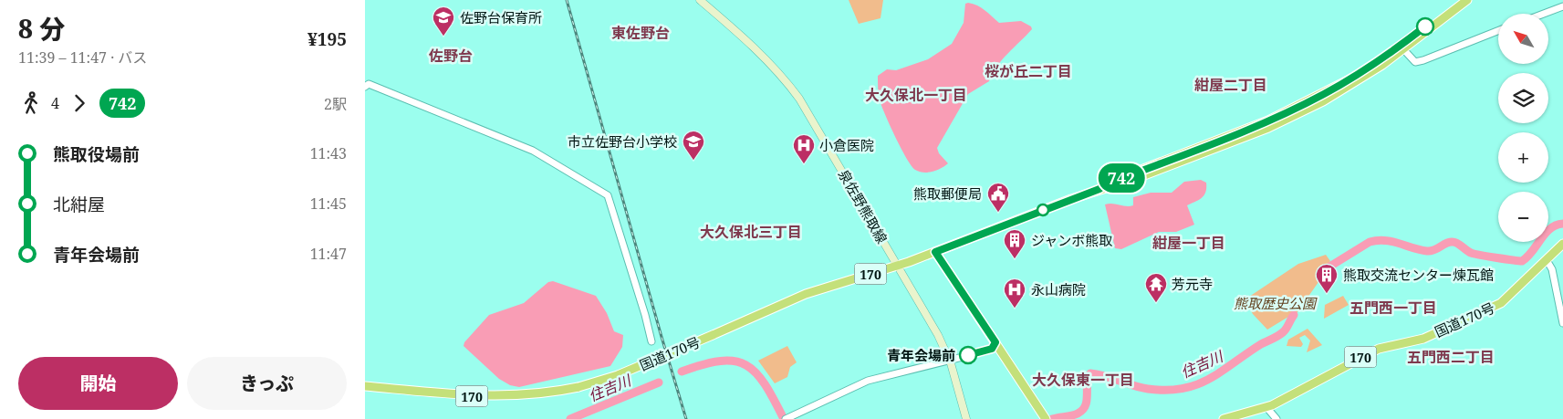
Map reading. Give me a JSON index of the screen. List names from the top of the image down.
{
  "streets": {
    "highway": ["170", "国道170号"],
    "main road": ["泉佐野熊取線"]
  },
  "crossings": [
    ["泉佐野熊取線", "国道170号"]
  ],
  "districts": [
    "東佐野台",
    "佐野台",
    "桜が丘二丁目",
    "紺屋二丁目",
    "大久保北一丁目",
    "大久保北三丁目",
    "紺屋一丁目",
    "五門西一丁目",
    "五門西二丁目",
    "大久保東一丁目"
  ],
  "water": ["住吉川"],
  "parks": ["熊取歴史公園"],
  "places": {
    "school or university": ["佐野台保育所", "市立佐野台小学校"],
    "hospital": ["小倉医院", "永山病院"],
    "public building": ["熊取郵便局"],
    "building": ["ジャンボ熊取", "熊取交流センター煉瓦館"],
    "temple": ["芳元寺"],
    "other": ["青年会場前"]
  },
  "lines": ["bus line 742"],
  "north": "top left",
  "page": {
    "heading": ["8 分", "11:39 – 11:47 · バス", "¥195"],
    "on_map": "742",
    "map_buttons": ["+", "−"],
    "legs": ["4", "742", "2駅"],
    "list": [
      {
        "name": "熊取役場前",
        "value": "11:43"
      },
      {
        "name": "北紺屋",
        "value": "11:45"
      },
      {
        "name": "青年会場前",
        "value": "11:47"
      }
    ],
    "buttons": ["開始", "きっぷ"]
  }
}
